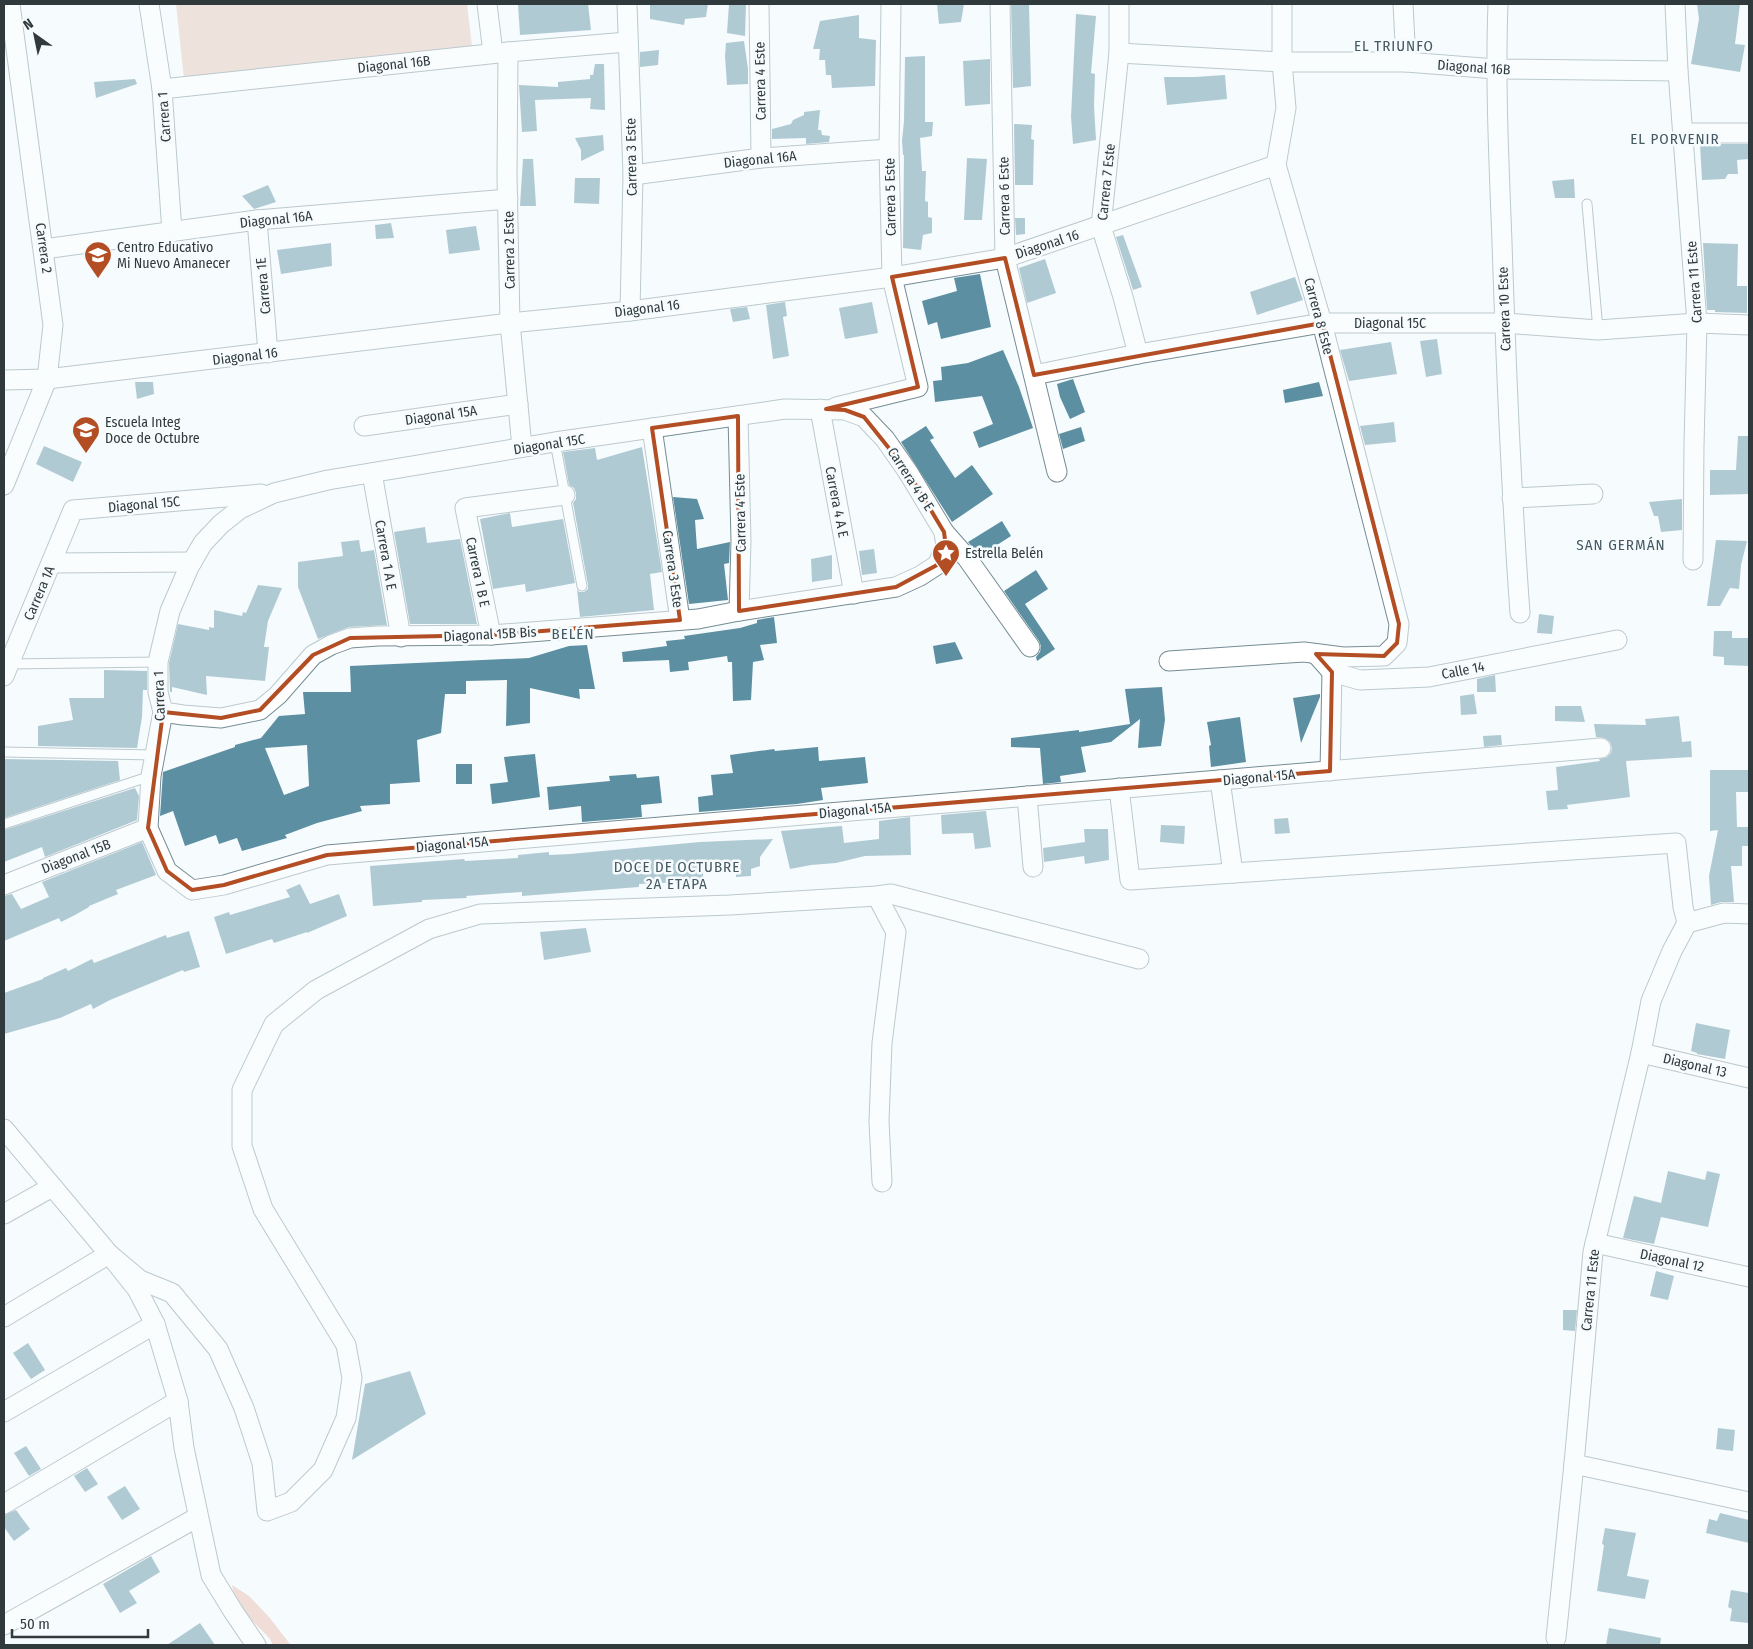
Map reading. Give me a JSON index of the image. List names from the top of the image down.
{
  "streets": {
    "street": [
      "Diagonal 16B",
      "Carrera 4 Este",
      "Carrera 1",
      "Carrera 3 Este",
      "Diagonal 16A",
      "Carrera 7 Este",
      "Carrera 6 Este",
      "Carrera 5 Este",
      "Diagonal 16",
      "Carrera 2",
      "Carrera 2 Este",
      "Carrera 11 Este",
      "Carrera 1E",
      "Carrera 10 Este",
      "Carrera 8 Este",
      "Diagonal 15C",
      "Diagonal 15A",
      "Carrera 4 B E",
      "Carrera 4 A E",
      "Carrera 1 A E",
      "Carrera 1 B E",
      "Carrera 1A",
      "Diagonal 15B Bis",
      "Calle 14",
      "Diagonal 15B",
      "Diagonal 13",
      "Diagonal 12"
    ]
  },
  "crossings": [
    ["Diagonal 16B", "Carrera 1"],
    ["Diagonal 16B", "Carrera 3 Este"],
    ["Diagonal 16B", "Carrera 7 Este"],
    ["Diagonal 16B", "Carrera 2 Este"],
    ["Diagonal 16B", "Carrera 11 Este"],
    ["Diagonal 16B", "Carrera 10 Este"],
    ["Diagonal 16B", "Carrera 8 Este"],
    ["Carrera 4 Este", "Diagonal 16A"],
    ["Carrera 4 Este", "Diagonal 15C"],
    ["Carrera 4 Este", "Diagonal 15B Bis"],
    ["Carrera 1", "Diagonal 16A"],
    ["Carrera 1", "Diagonal 15C"],
    ["Carrera 1", "Diagonal 15A"],
    ["Carrera 1", "Diagonal 15B Bis"],
    ["Carrera 1", "Diagonal 15B"],
    ["Carrera 3 Este", "Diagonal 16A"],
    ["Carrera 3 Este", "Diagonal 16"],
    ["Carrera 3 Este", "Diagonal 15C"],
    ["Carrera 3 Este", "Diagonal 15B Bis"],
    ["Diagonal 16A", "Carrera 5 Este"],
    ["Diagonal 16A", "Carrera 2"],
    ["Diagonal 16A", "Carrera 2 Este"],
    ["Diagonal 16A", "Carrera 1E"],
    ["Carrera 7 Este", "Diagonal 16"],
    ["Carrera 7 Este", "Diagonal 15C"],
    ["Carrera 6 Este", "Diagonal 16"],
    ["Carrera 6 Este", "Diagonal 15C"],
    ["Carrera 5 Este", "Diagonal 16"],
    ["Carrera 5 Este", "Diagonal 15C"],
    ["Diagonal 16", "Carrera 2"],
    ["Diagonal 16", "Carrera 2 Este"],
    ["Diagonal 16", "Carrera 1E"],
    ["Diagonal 16", "Carrera 8 Este"],
    ["Carrera 2 Este", "Diagonal 15C"],
    ["Carrera 2 Este", "Diagonal 15A"],
    ["Carrera 11 Este", "Diagonal 15C"],
    ["Carrera 11 Este", "Diagonal 13"],
    ["Carrera 11 Este", "Diagonal 12"],
    ["Carrera 10 Este", "Diagonal 15C"],
    ["Carrera 8 Este", "Diagonal 15C"],
    ["Diagonal 15C", "Carrera 4 B E"],
    ["Diagonal 15C", "Carrera 4 A E"],
    ["Diagonal 15C", "Carrera 1 A E"],
    ["Diagonal 15C", "Carrera 1A"],
    ["Diagonal 15A", "Diagonal 15B"],
    ["Carrera 4 B E", "Diagonal 15B Bis"],
    ["Carrera 4 A E", "Diagonal 15B Bis"],
    ["Carrera 1 A E", "Diagonal 15B Bis"],
    ["Carrera 1 B E", "Diagonal 15B Bis"]
  ],
  "districts": [
    "EL TRIUNFO",
    "EL PORVENIR",
    "SAN GERMÁN",
    "BELÉN",
    "DOCE DE OCTUBRE 2A ETAPA"
  ],
  "places": {
    "school or university": ["Centro Educativo Mi Nuevo Amanecer", "Escuela Integ Doce de Octubre"],
    "place": ["Estrella Belén"]
  },
  "scale_bar": "50 m",
  "north": "top left"
}
